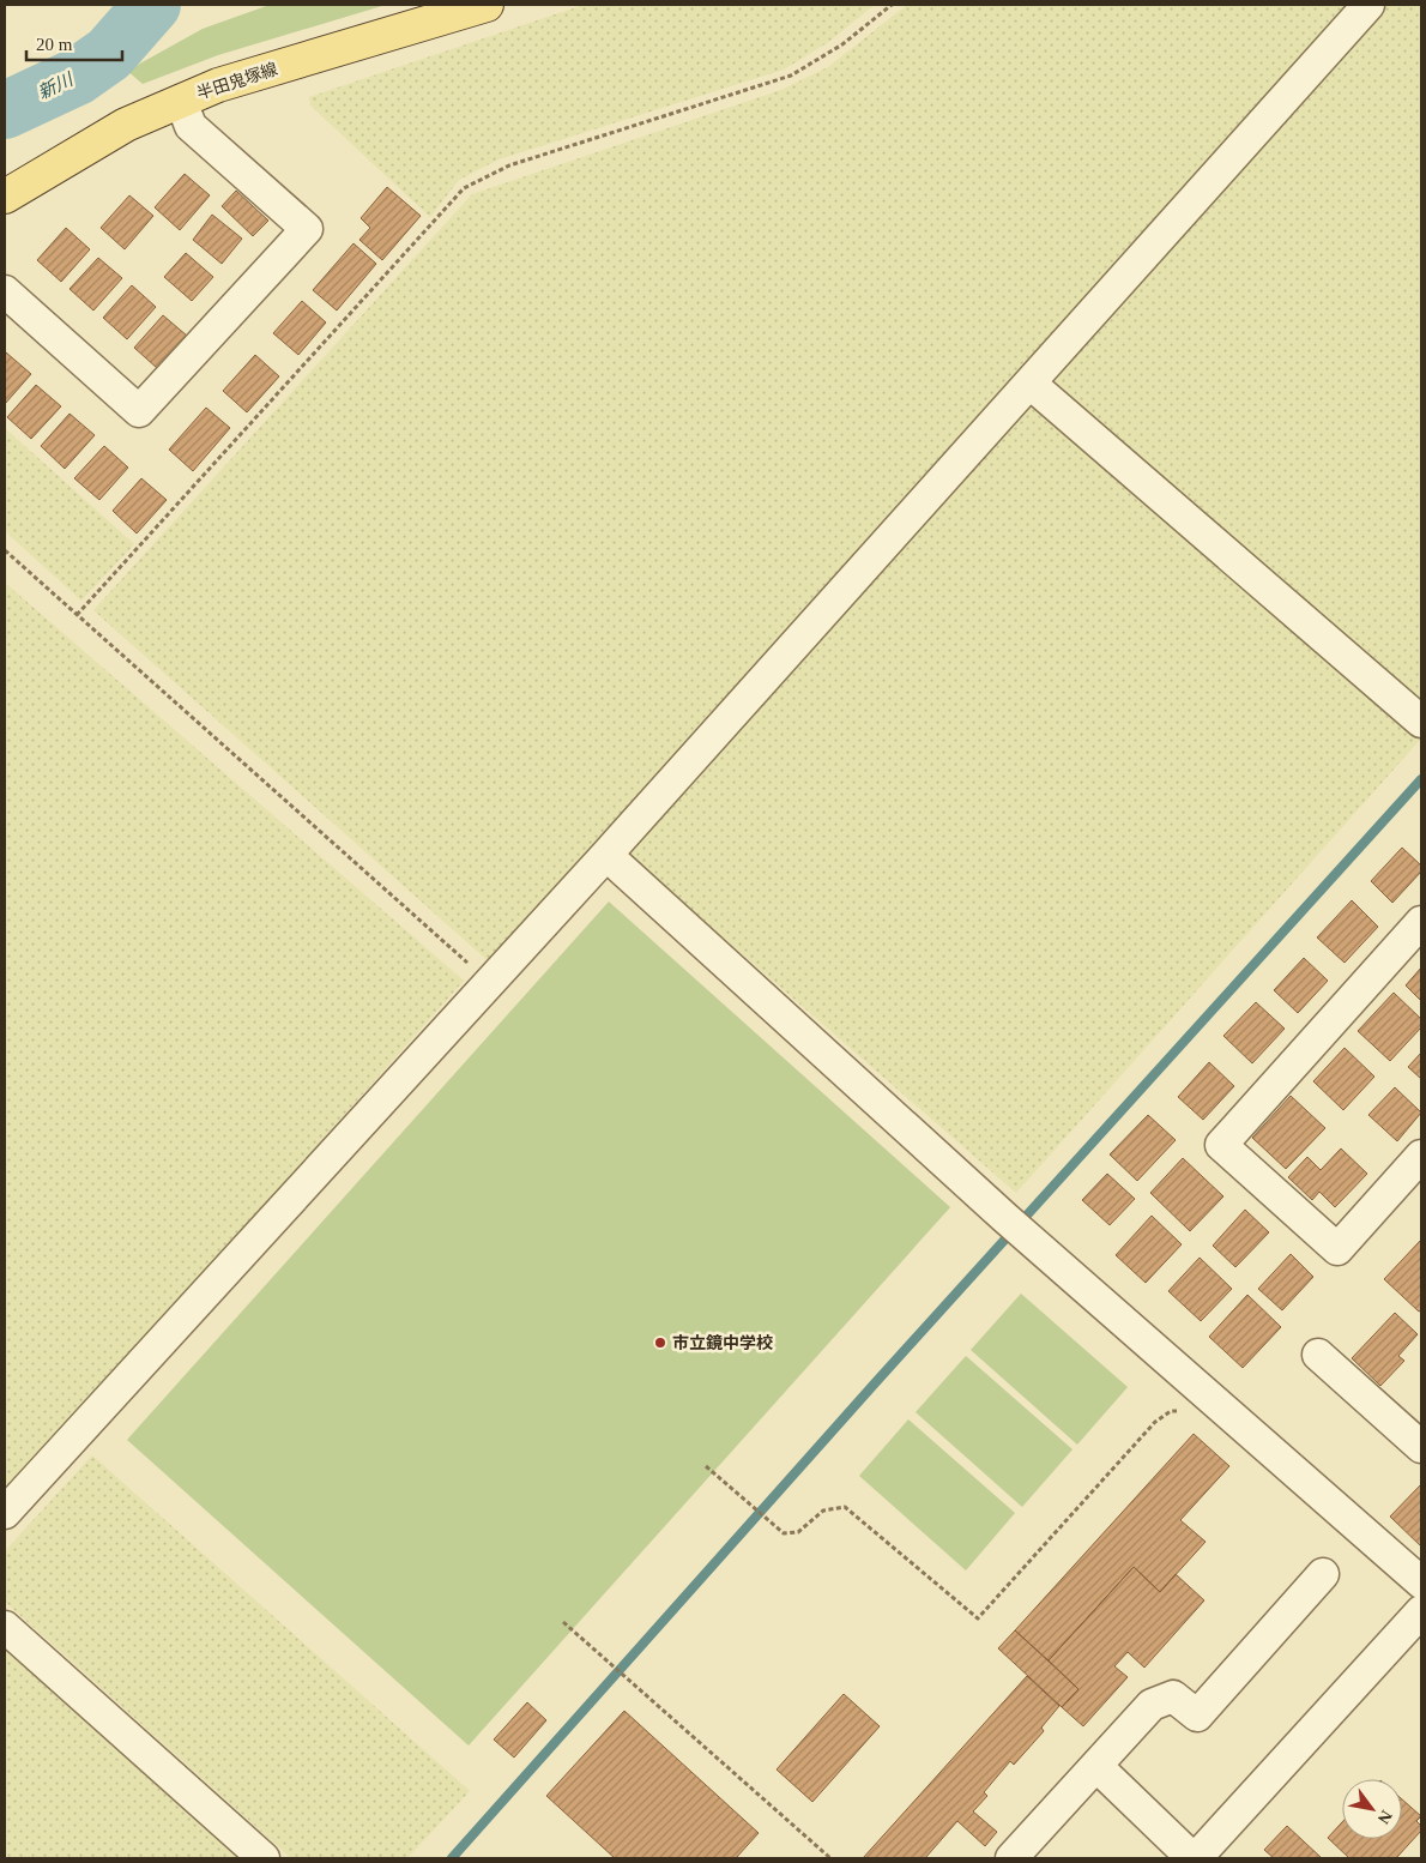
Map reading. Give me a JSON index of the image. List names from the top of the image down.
{
  "streets": {
    "main road": ["半田鬼塚線"]
  },
  "water": ["新川"],
  "places": ["市立鏡中学校"],
  "scale_bar": "20 m",
  "north": "bottom right"
}
